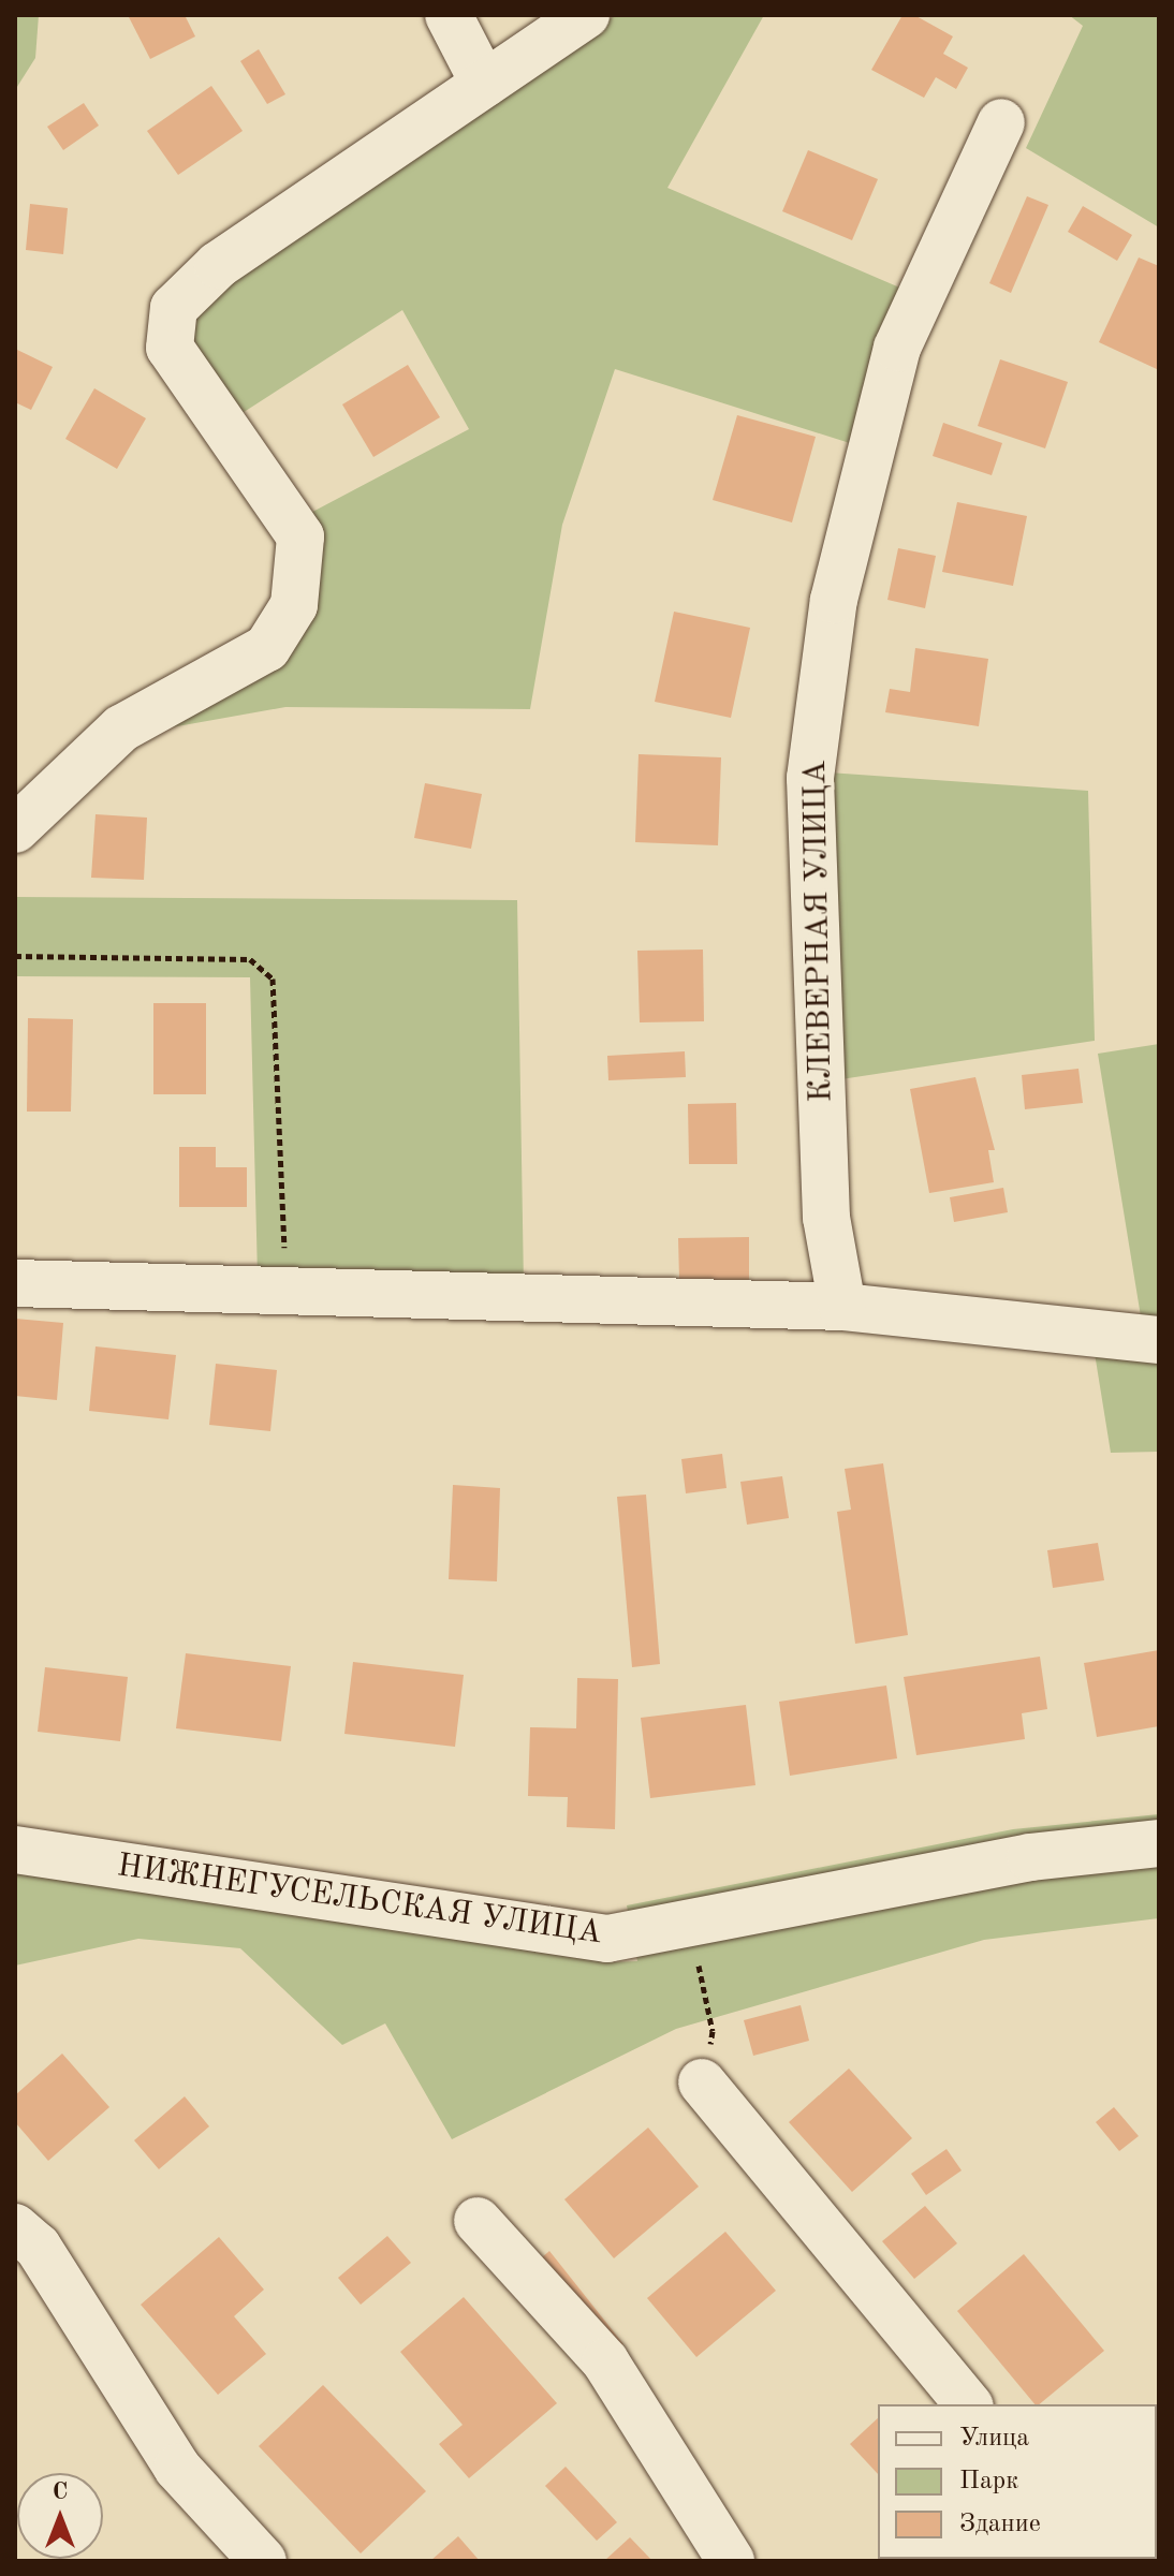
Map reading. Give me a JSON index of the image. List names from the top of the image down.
{
  "streets": {
    "street": ["КЛЕВЕРНАЯ УЛИЦА", "НИЖНЕГУСЕЛЬСКАЯ УЛИЦА"]
  },
  "legend": ["Улица", "Парк", "Здание"],
  "north": "top"
}
